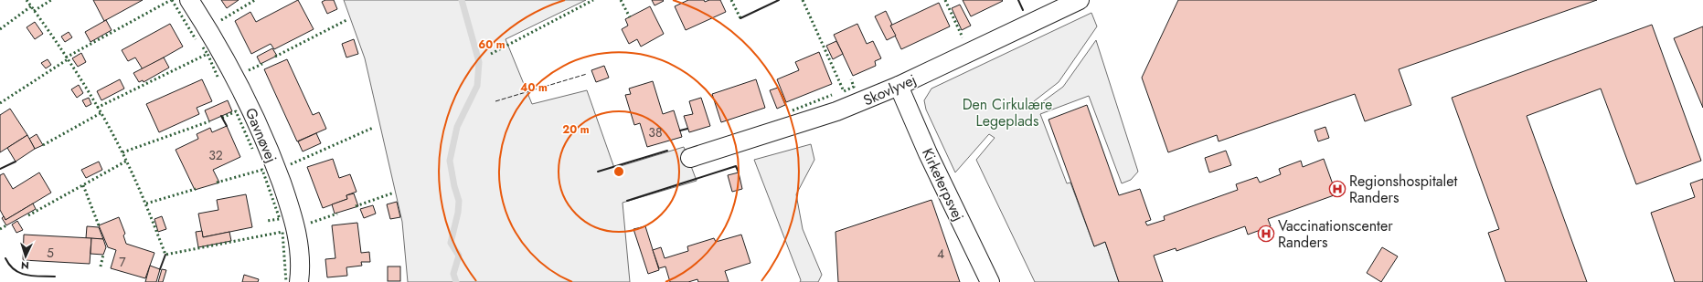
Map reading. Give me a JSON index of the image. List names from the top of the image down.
{
  "streets": {
    "street": ["Skovlyvej", "Gavnøvej", "Kirketerpsvej"]
  },
  "crossings": [
    ["Skovlyvej", "Kirketerpsvej"]
  ],
  "parks": ["Den Cirkulære Legeplads"],
  "places": {
    "hospital": ["Regionshospitalet Randers", "Vaccinationscenter Randers"]
  },
  "house_numbers": [
    "38",
    "32",
    "5",
    "4",
    "7"
  ],
  "north": "bottom",
  "rings": ["60 m", "40 m", "20 m"]
}
